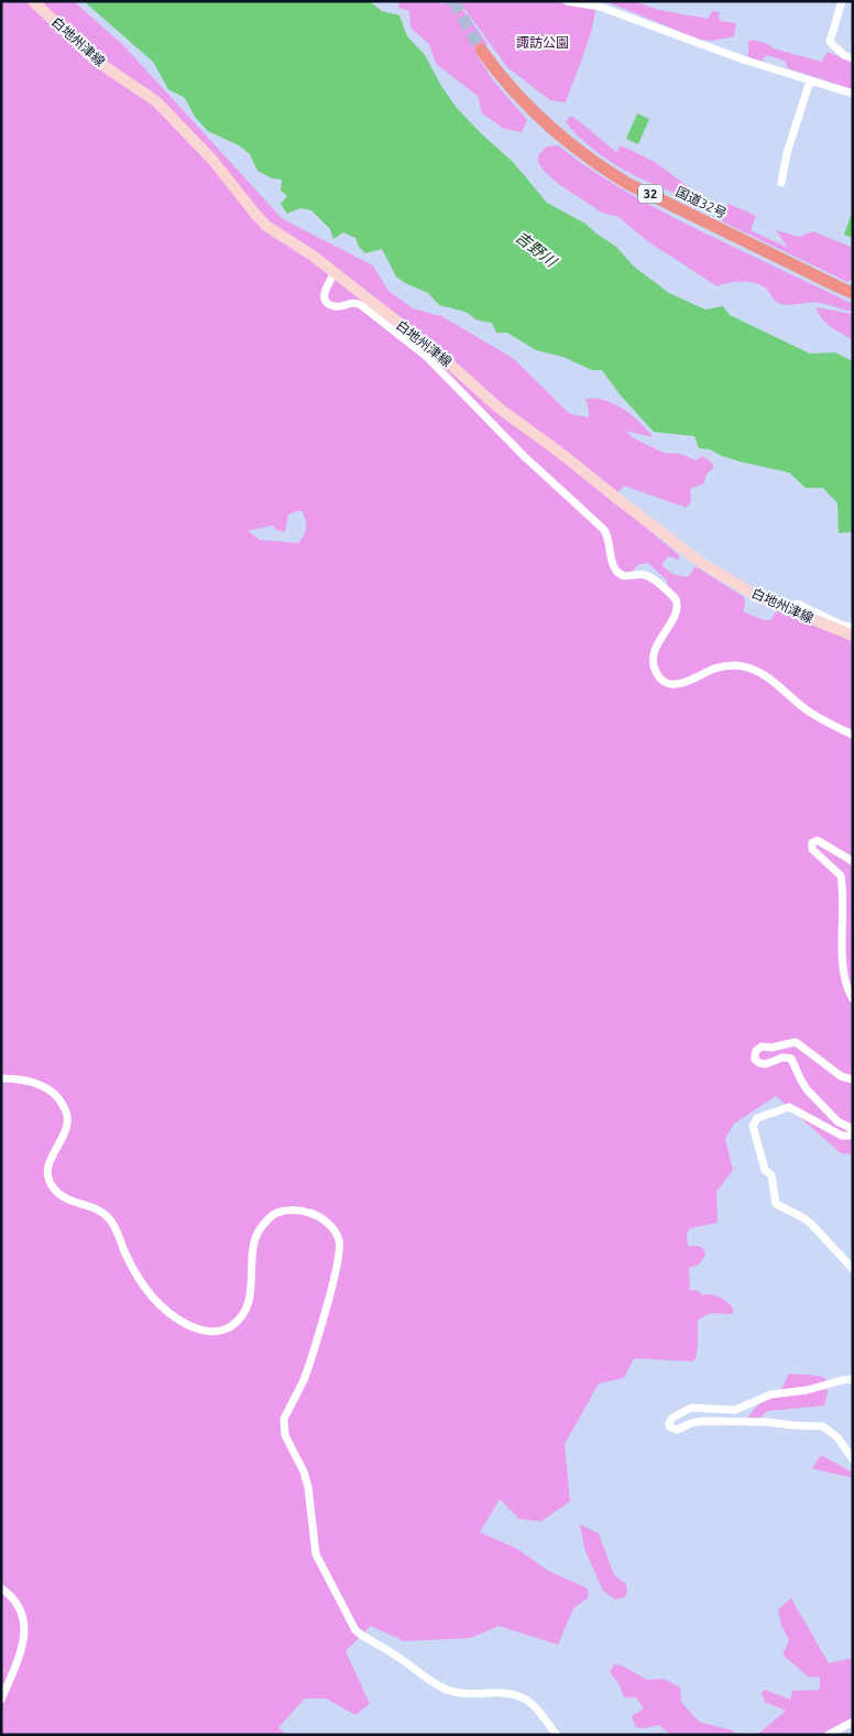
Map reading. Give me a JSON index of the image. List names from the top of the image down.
{
  "streets": {
    "highway": ["32", "国道32号"],
    "main road": ["白地州津線"]
  },
  "water": ["吉野川"],
  "parks": ["諏訪公園"]
}
